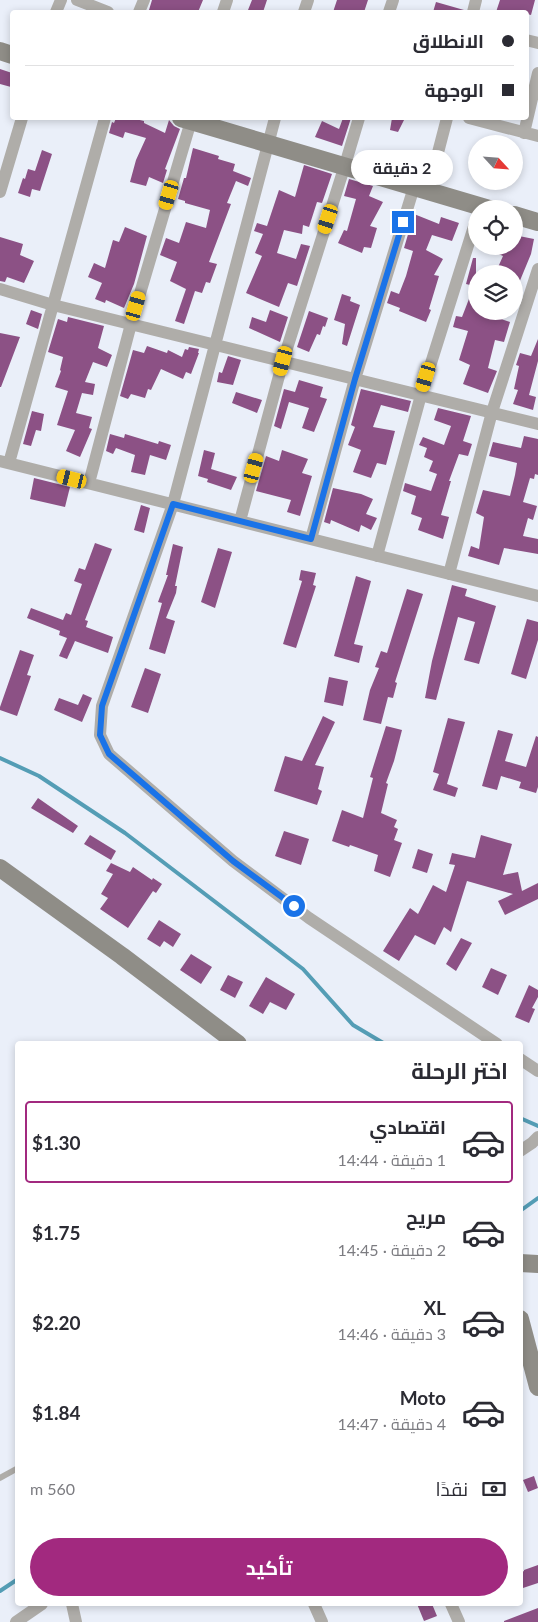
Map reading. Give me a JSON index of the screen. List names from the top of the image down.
{
  "north": "bottom right",
  "page": {
    "banner": ["الانطلاق", "الوجهة"],
    "bubble": "2 دقيقة",
    "heading": "اختر الرحلة",
    "list": [
      {
        "name": "اقتصادي",
        "note": "1 دقيقة · 14:44",
        "value": "$1.30"
      },
      {
        "name": "مريح",
        "note": "2 دقيقة · 14:45",
        "value": "$1.75"
      },
      {
        "name": "XL",
        "note": "3 دقيقة · 14:46",
        "value": "$2.20"
      },
      {
        "name": "Moto",
        "note": "4 دقيقة · 14:47",
        "value": "$1.84"
      }
    ],
    "pay": ["نقدًا", "560 m"],
    "buttons": "تأكيد"
  }
}
